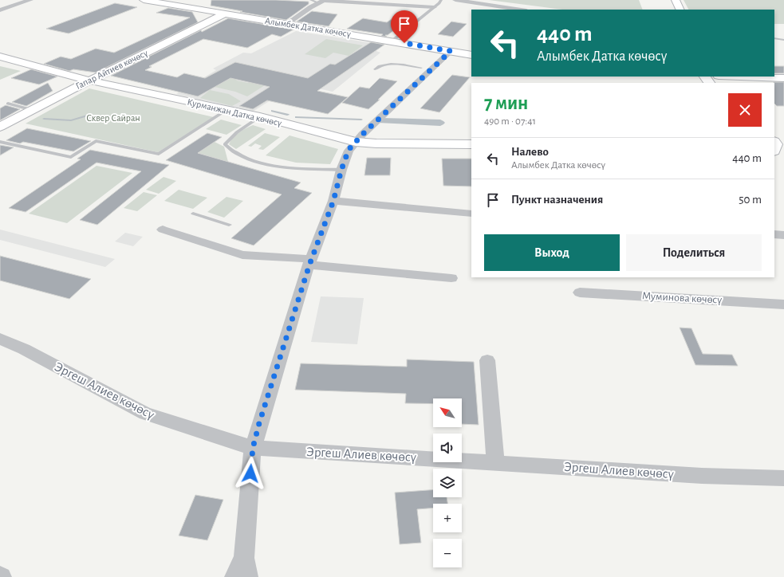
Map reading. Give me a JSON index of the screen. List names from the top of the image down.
{
  "streets": {
    "main road": ["Алымбек Датка көчөсү", "Гапар Айтиев көчөсү", "Курманжан Датка көчөсү"],
    "street": ["Муминова көчөсү", "Эргеш Алиев көчөсү"]
  },
  "crossings": [
    ["Алымбек Датка көчөсү", "Гапар Айтиев көчөсү"],
    ["Гапар Айтиев көчөсү", "Курманжан Датка көчөсү"]
  ],
  "parks": ["Сквер Сайран"],
  "north": "top left",
  "page": {
    "turn": ["440 m", "Алымбек Датка көчөсү"],
    "heading": ["7 мин", "490 m · 07:41"],
    "list": [
      {
        "name": "Налево",
        "note": "Алымбек Датка көчөсү",
        "value": "440 m"
      },
      {
        "name": "Пункт назначения",
        "value": "50 m"
      }
    ],
    "buttons": ["Выход", "Поделиться"],
    "map_buttons": ["+", "−"]
  }
}
